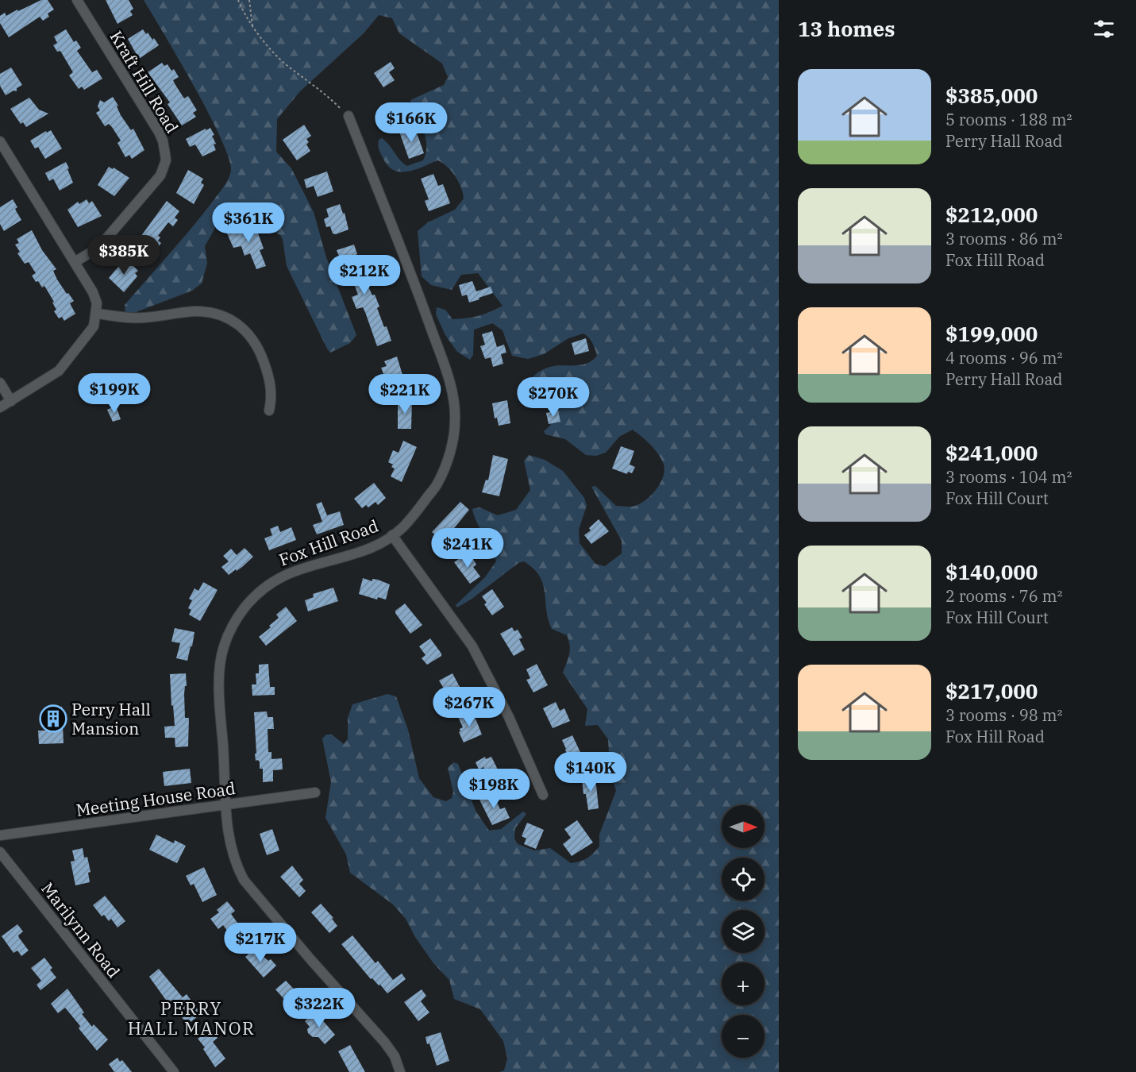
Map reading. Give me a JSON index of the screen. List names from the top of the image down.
{
  "streets": {
    "street": [
      "Kraft Hill Road",
      "Fox Hill Road",
      "Meeting House Road",
      "Marilynn Road"
    ]
  },
  "crossings": [
    ["Fox Hill Road", "Meeting House Road"]
  ],
  "districts": ["PERRY HALL MANOR"],
  "places": {
    "building": ["Perry Hall Mansion"]
  },
  "north": "right",
  "page": {
    "heading": "13 homes",
    "list": [
      {
        "name": "$385,000",
        "note": "5 rooms · 188 m² · Perry Hall Road"
      },
      {
        "name": "$212,000",
        "note": "3 rooms · 86 m² · Fox Hill Road"
      },
      {
        "name": "$199,000",
        "note": "4 rooms · 96 m² · Perry Hall Road"
      },
      {
        "name": "$241,000",
        "note": "3 rooms · 104 m² · Fox Hill Court"
      },
      {
        "name": "$140,000",
        "note": "2 rooms · 76 m² · Fox Hill Court"
      },
      {
        "name": "$217,000",
        "note": "3 rooms · 98 m² · Fox Hill Road"
      }
    ],
    "price": [
      "$166K",
      "$361K",
      "$385K",
      "$212K",
      "$199K",
      "$221K",
      "$270K",
      "$241K",
      "$267K",
      "$140K",
      "$198K",
      "$217K",
      "$322K"
    ],
    "map_buttons": ["+", "−"]
  }
}
